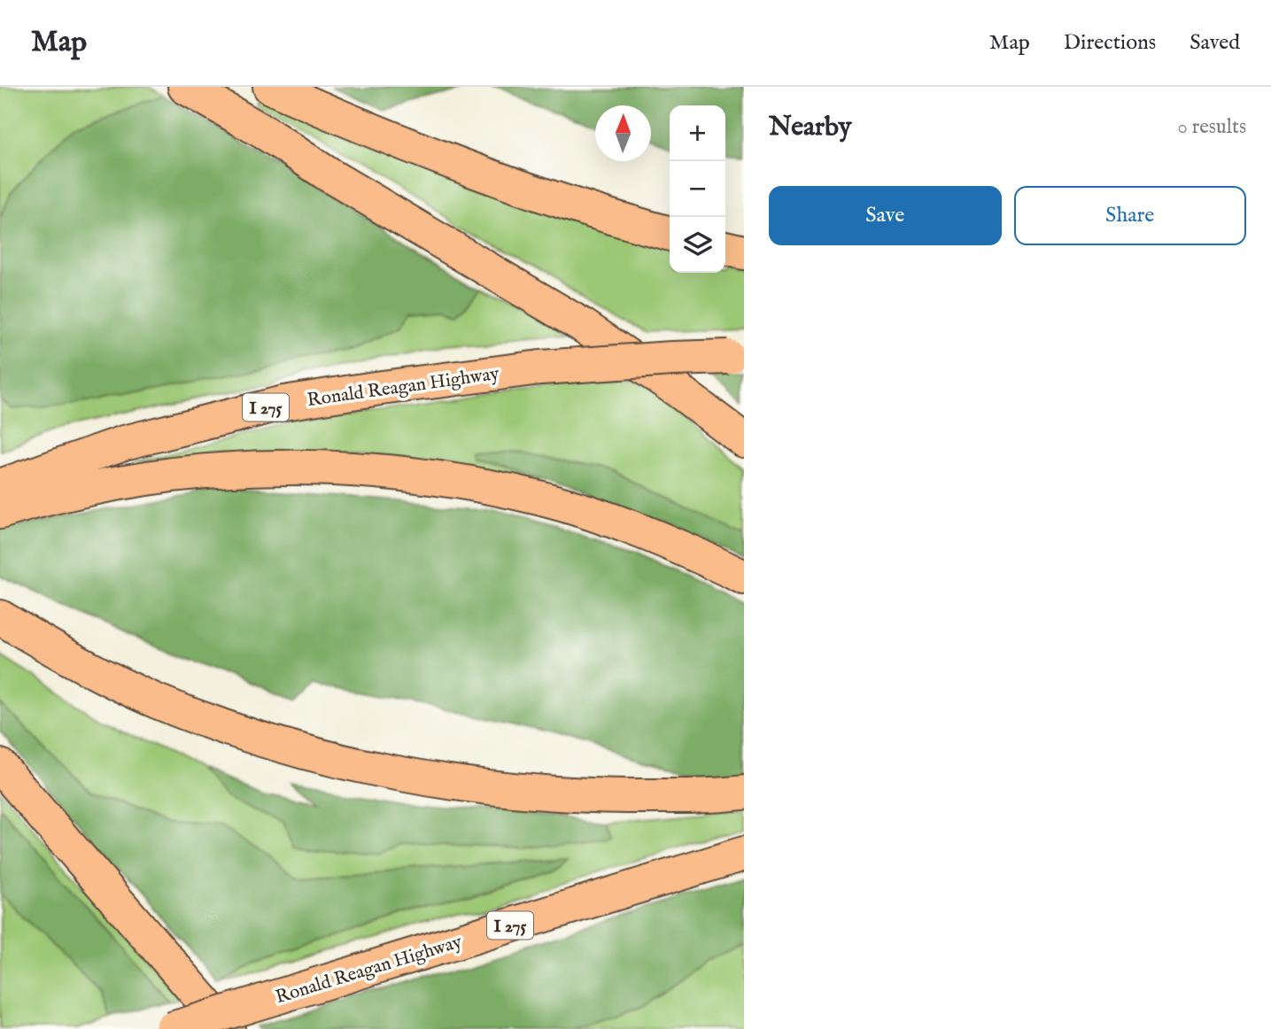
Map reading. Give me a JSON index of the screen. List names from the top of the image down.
{
  "streets": {
    "highway": ["Ronald Reagan Highway", "I 275"]
  },
  "north": "top",
  "page": {
    "header": "Map",
    "nav": ["Map", "Directions", "Saved"],
    "heading": ["Nearby", "0 results"],
    "map_buttons": ["+", "−"],
    "buttons": ["Save", "Share"]
  }
}
